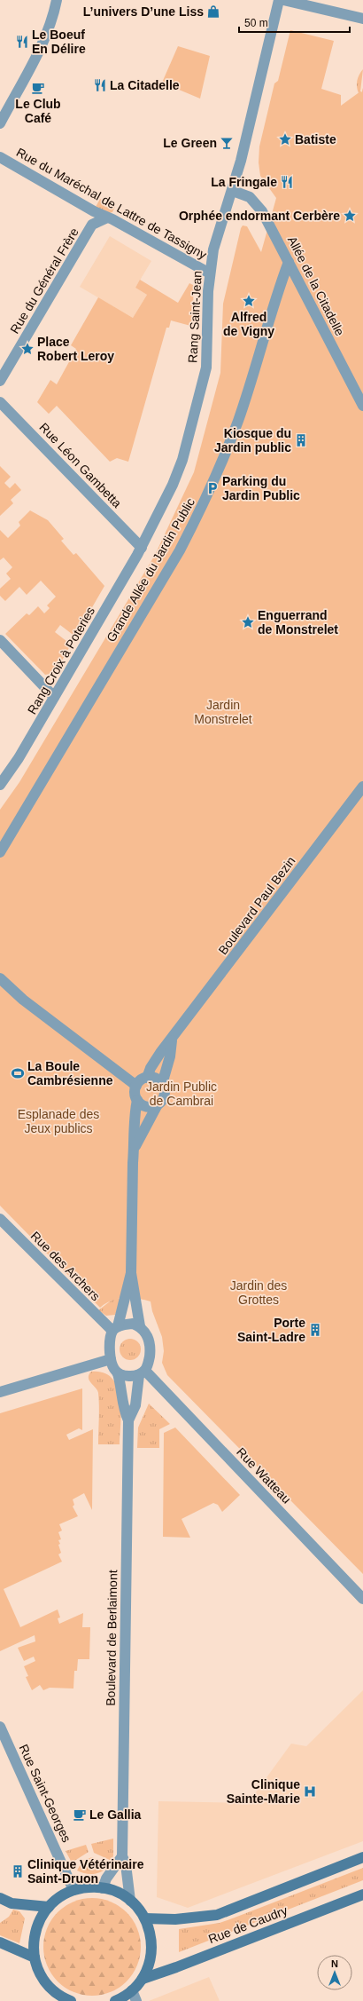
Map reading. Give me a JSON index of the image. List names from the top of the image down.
{
  "streets": {
    "main road": ["Rue de Caudry"],
    "street": [
      "Rue du Maréchal de Lattre de Tassigny",
      "Rue du Général Frère",
      "Allée de la Citadelle",
      "Rang Saint-Jean",
      "Rue Léon Gambetta",
      "Grande Allée du Jardin Public",
      "Rang Croix à Poteries",
      "Boulevard Paul Bezin",
      "Rue des Archers",
      "Rue Watteau",
      "Boulevard de Berlaimont",
      "Rue Saint-Georges"
    ]
  },
  "crossings": [
    ["Rue du Maréchal de Lattre de Tassigny", "Rue du Général Frère"],
    ["Rue du Maréchal de Lattre de Tassigny", "Rang Saint-Jean"],
    ["Allée de la Citadelle", "Rang Saint-Jean"],
    ["Allée de la Citadelle", "Grande Allée du Jardin Public"],
    ["Rang Saint-Jean", "Rue Léon Gambetta"],
    ["Rang Saint-Jean", "Rang Croix à Poteries"],
    ["Rue Léon Gambetta", "Rang Croix à Poteries"],
    ["Rue des Archers", "Rue Watteau"],
    ["Rue des Archers", "Boulevard de Berlaimont"],
    ["Rue Watteau", "Boulevard de Berlaimont"]
  ],
  "parks": [
    "Jardin Monstrelet",
    "Jardin Public de Cambrai",
    "Esplanade des Jeux publics",
    "Jardin des Grottes"
  ],
  "places": {
    "shop": ["L’univers D’une Liss"],
    "restaurant": ["Le Boeuf En Délire", "La Citadelle", "La Fringale"],
    "cafe": ["Le Club Café", "Le Gallia"],
    "place": [
      "Batiste",
      "Orphée endormant Cerbère",
      "Alfred de Vigny",
      "Place Robert Leroy",
      "Enguerrand de Monstrelet"
    ],
    "bar": ["Le Green"],
    "building": ["Kiosque du Jardin public", "Porte Saint-Ladre", "Clinique Vétérinaire Saint-Druon"],
    "parking": ["Parking du Jardin Public"],
    "sports": ["La Boule Cambrésienne"],
    "hospital": ["Clinique Sainte-Marie"]
  },
  "scale_bar": "50 m",
  "north": "top"
}
